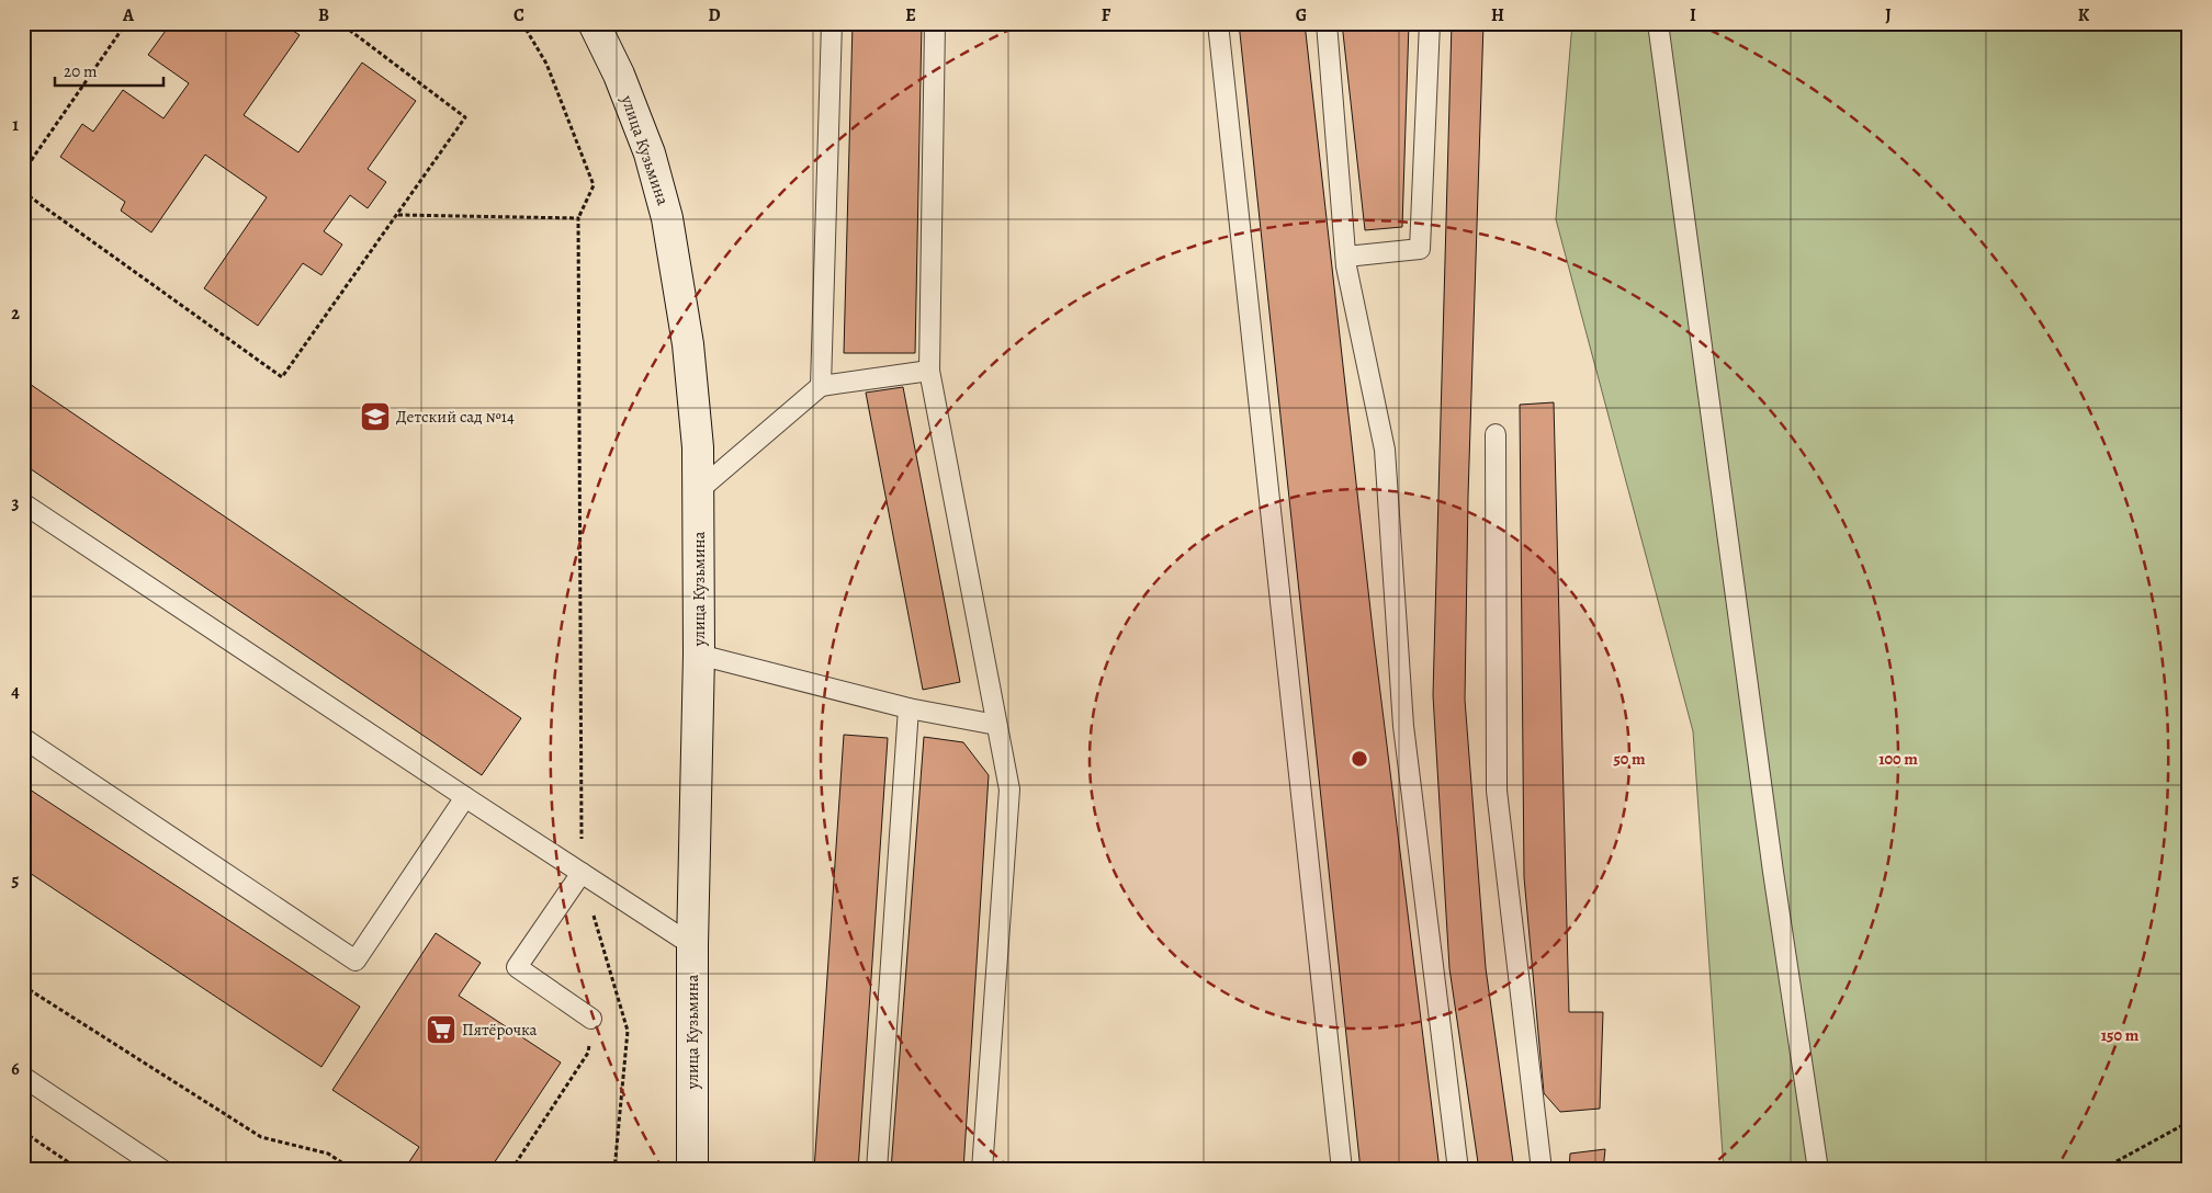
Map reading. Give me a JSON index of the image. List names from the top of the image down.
{
  "streets": {
    "main road": ["улица Кузьмина"]
  },
  "places": {
    "school or university": ["Детский сад №14"],
    "supermarket": ["Пятёрочка"]
  },
  "scale_bar": "20 m",
  "grid": {
    "columns": [
      "A",
      "B",
      "C",
      "D",
      "E",
      "F",
      "G",
      "H",
      "I",
      "J",
      "K"
    ],
    "rows": [
      "1",
      "2",
      "3",
      "4",
      "5",
      "6"
    ]
  },
  "rings": ["50 m", "100 m", "150 m"]
}
